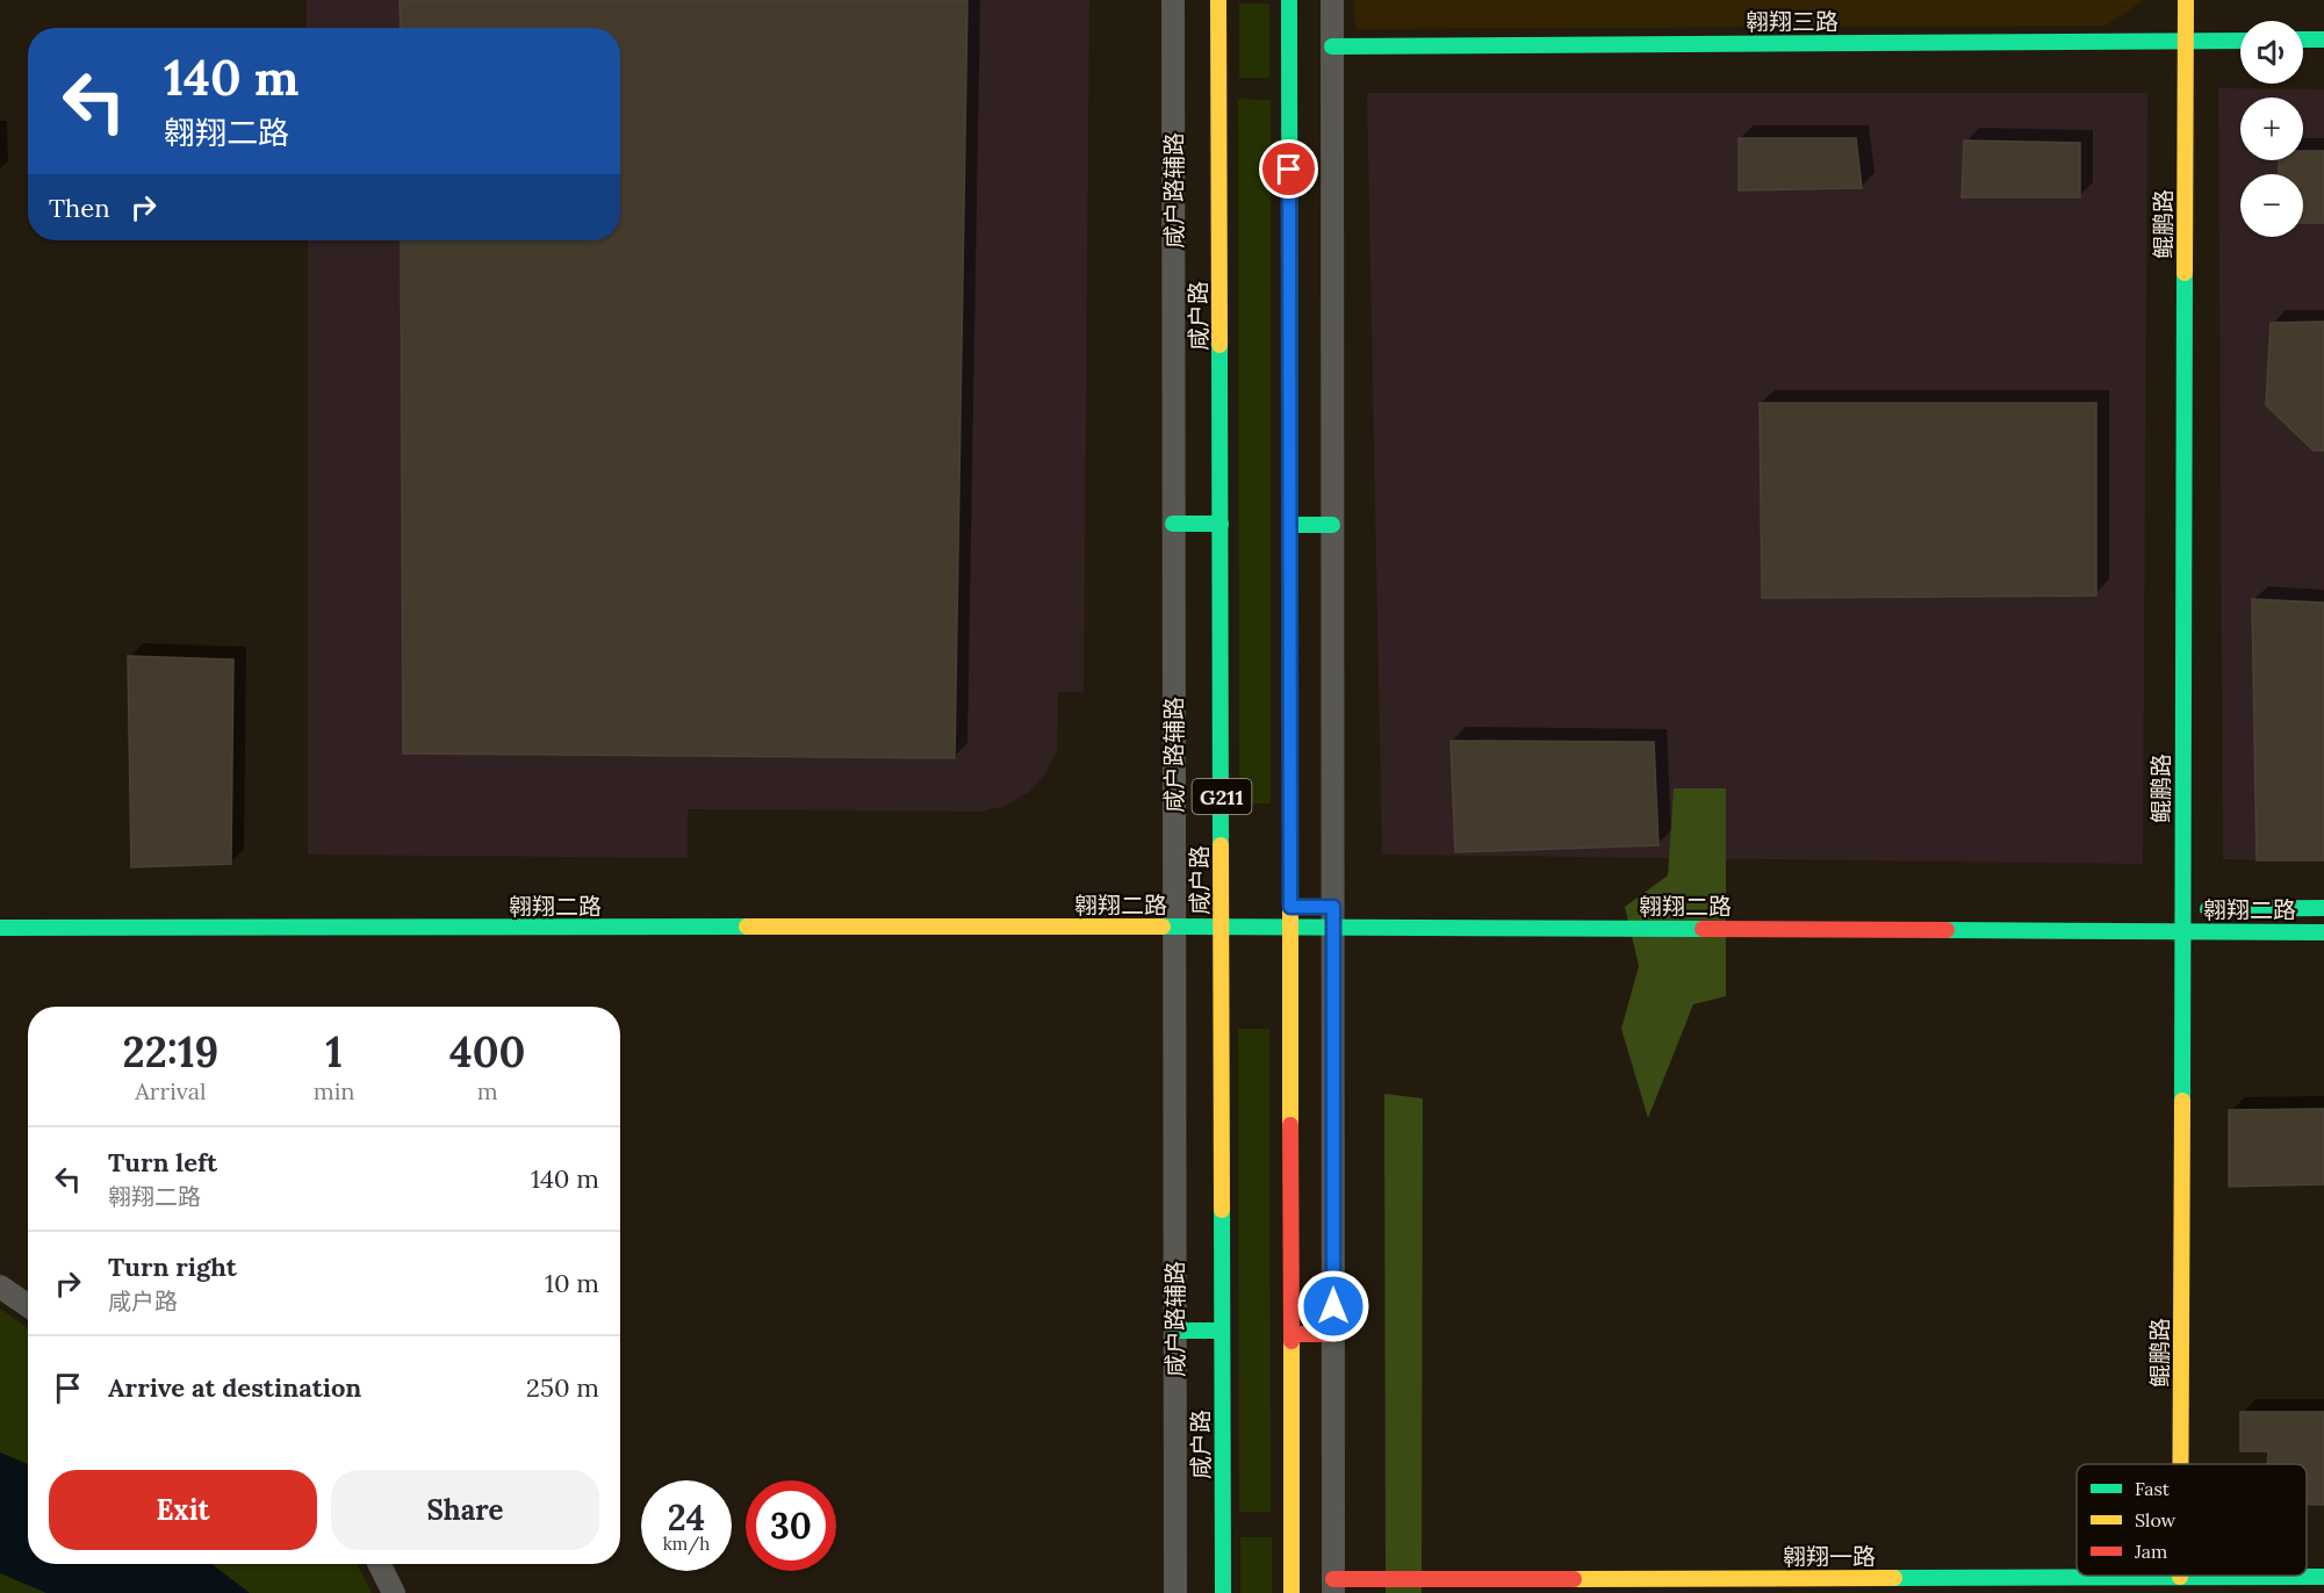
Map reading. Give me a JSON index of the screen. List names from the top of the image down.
{
  "streets": {
    "street": [
      "翱翔三路",
      "咸户路辅路",
      "鲲鹏路",
      "咸户路",
      "G211",
      "翱翔二路",
      "翱翔一路"
    ]
  },
  "crossings": [
    ["翱翔三路", "鲲鹏路"],
    ["咸户路辅路", "翱翔二路"],
    ["鲲鹏路", "翱翔二路"],
    ["咸户路", "翱翔二路"]
  ],
  "legend": ["Fast", "Slow", "Jam"],
  "page": {
    "map_buttons": ["+", "−"],
    "turn": ["140 m", "翱翔二路"],
    "then": "Then",
    "eta": [
      "22:19",
      "Arrival",
      "1",
      "min",
      "400",
      "m"
    ],
    "list": [
      {
        "name": "Turn left",
        "note": "翱翔二路",
        "value": "140 m"
      },
      {
        "name": "Turn right",
        "note": "咸户路",
        "value": "10 m"
      },
      {
        "name": "Arrive at destination",
        "value": "250 m"
      }
    ],
    "buttons": ["Exit", "Share"],
    "speed": "24 km/h",
    "limit": "30"
  }
}
